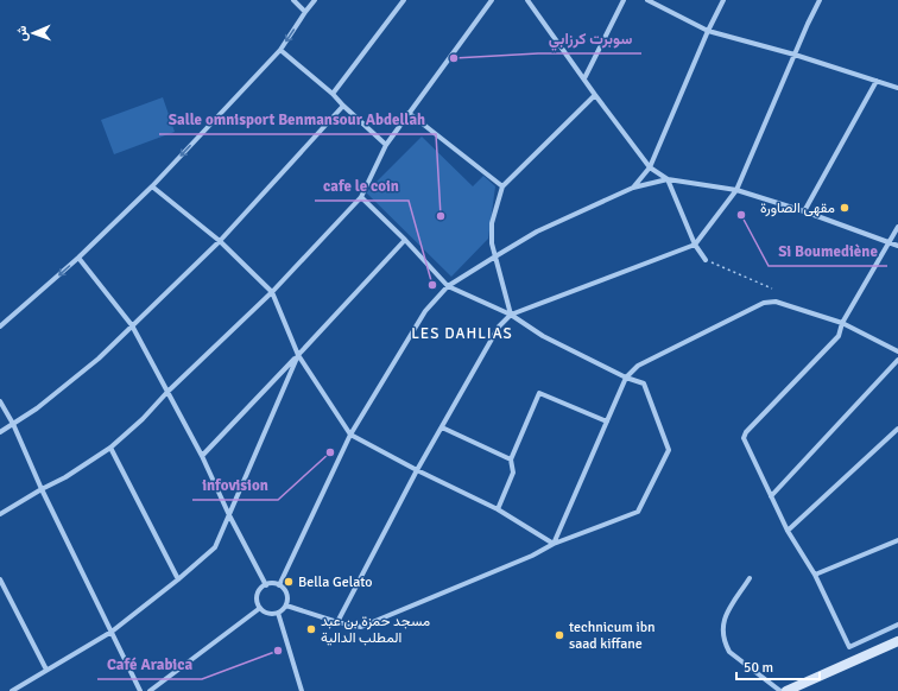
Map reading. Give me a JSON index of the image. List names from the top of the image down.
{
  "districts": ["LES DAHLIAS"],
  "places": [
    "سوبرت كرزابي",
    "مقهى الصاورة",
    "Si Boumediène",
    "Salle omnisport Benmansour Abdellah",
    "cafe le coin",
    "infovision",
    "Bella Gelato",
    "مسجد حمزة بن عبد المطلب الدالية",
    "technicum ibn saad kiffane",
    "Café Arabica"
  ],
  "scale_bar": "50 m",
  "north": "left"
}
